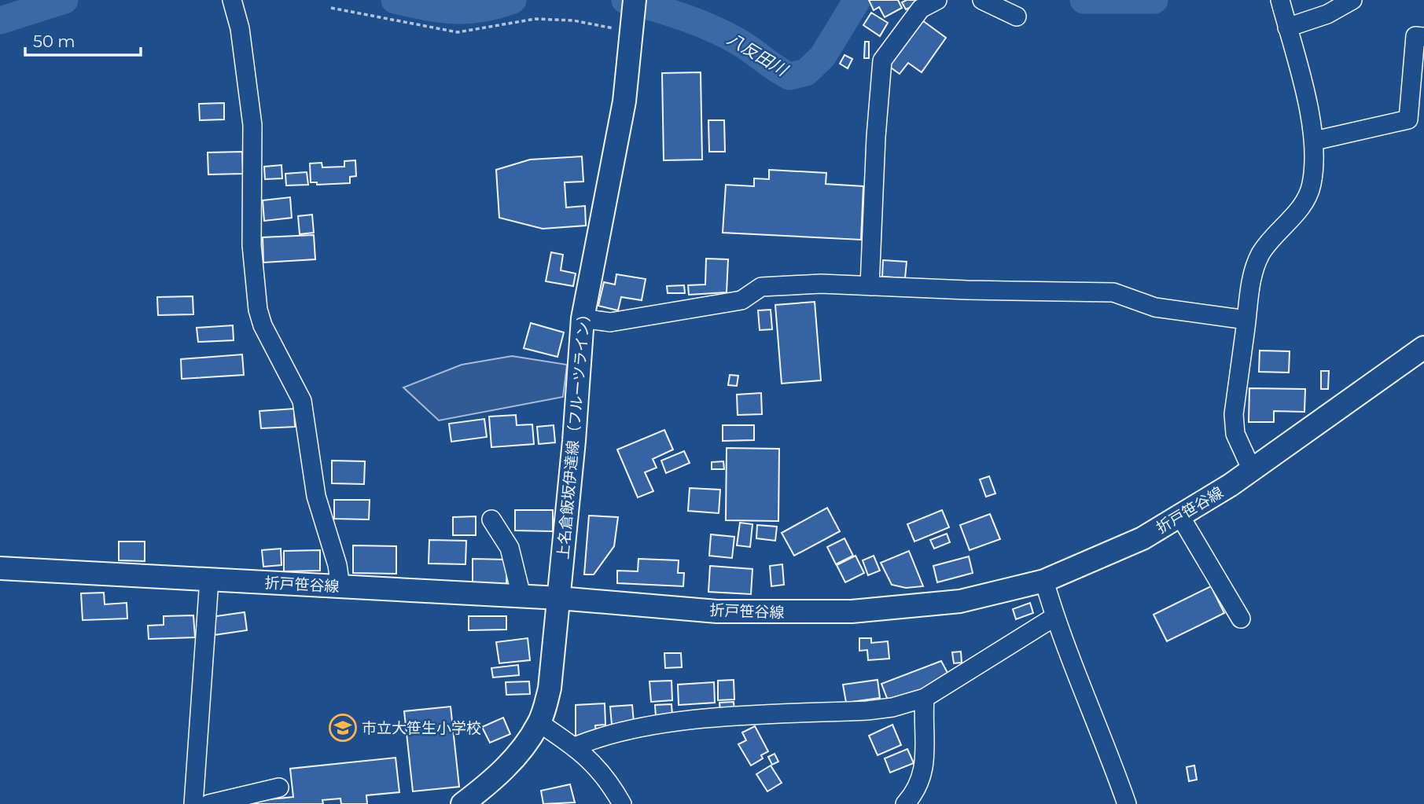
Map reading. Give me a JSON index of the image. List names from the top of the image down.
{
  "streets": {
    "main road": ["上名倉飯坂伊達線（フルーツライン）", "折戸笹谷線"]
  },
  "crossings": [
    ["上名倉飯坂伊達線（フルーツライン）", "折戸笹谷線"]
  ],
  "water": ["八反田川"],
  "places": {
    "school or university": ["市立大笹生小学校"]
  },
  "scale_bar": "50 m"
}
